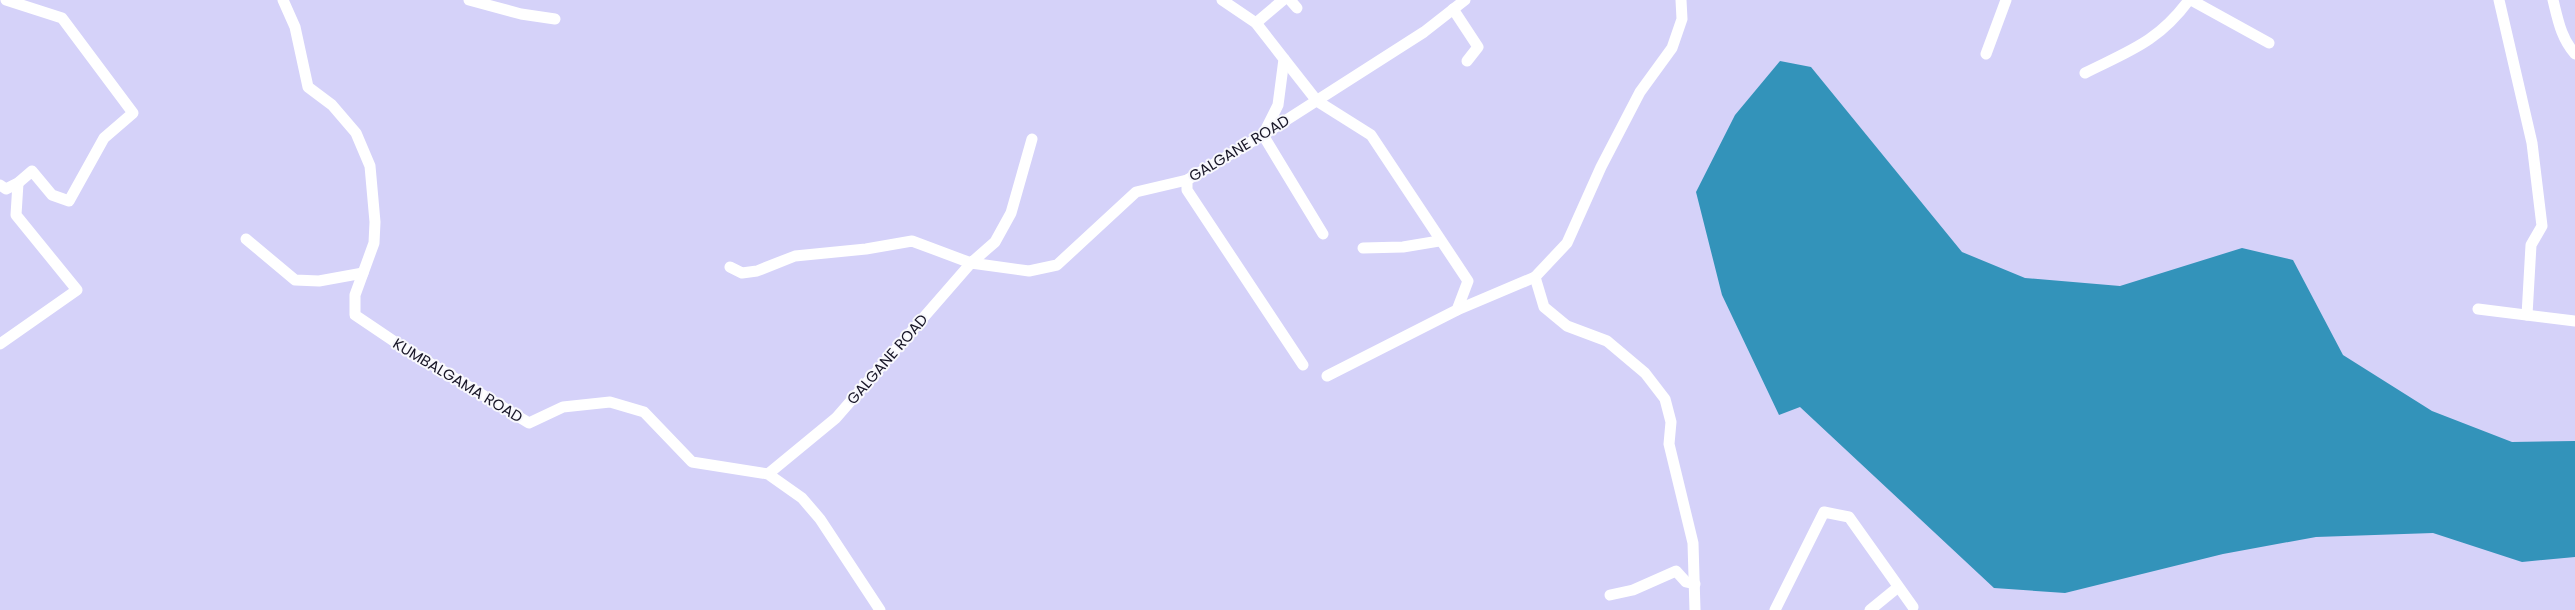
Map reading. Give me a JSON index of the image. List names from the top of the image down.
{
  "streets": {
    "street": ["GALGANE ROAD", "KUMBALGAMA ROAD"]
  },
  "crossings": [
    ["GALGANE ROAD", "KUMBALGAMA ROAD"]
  ]
}
